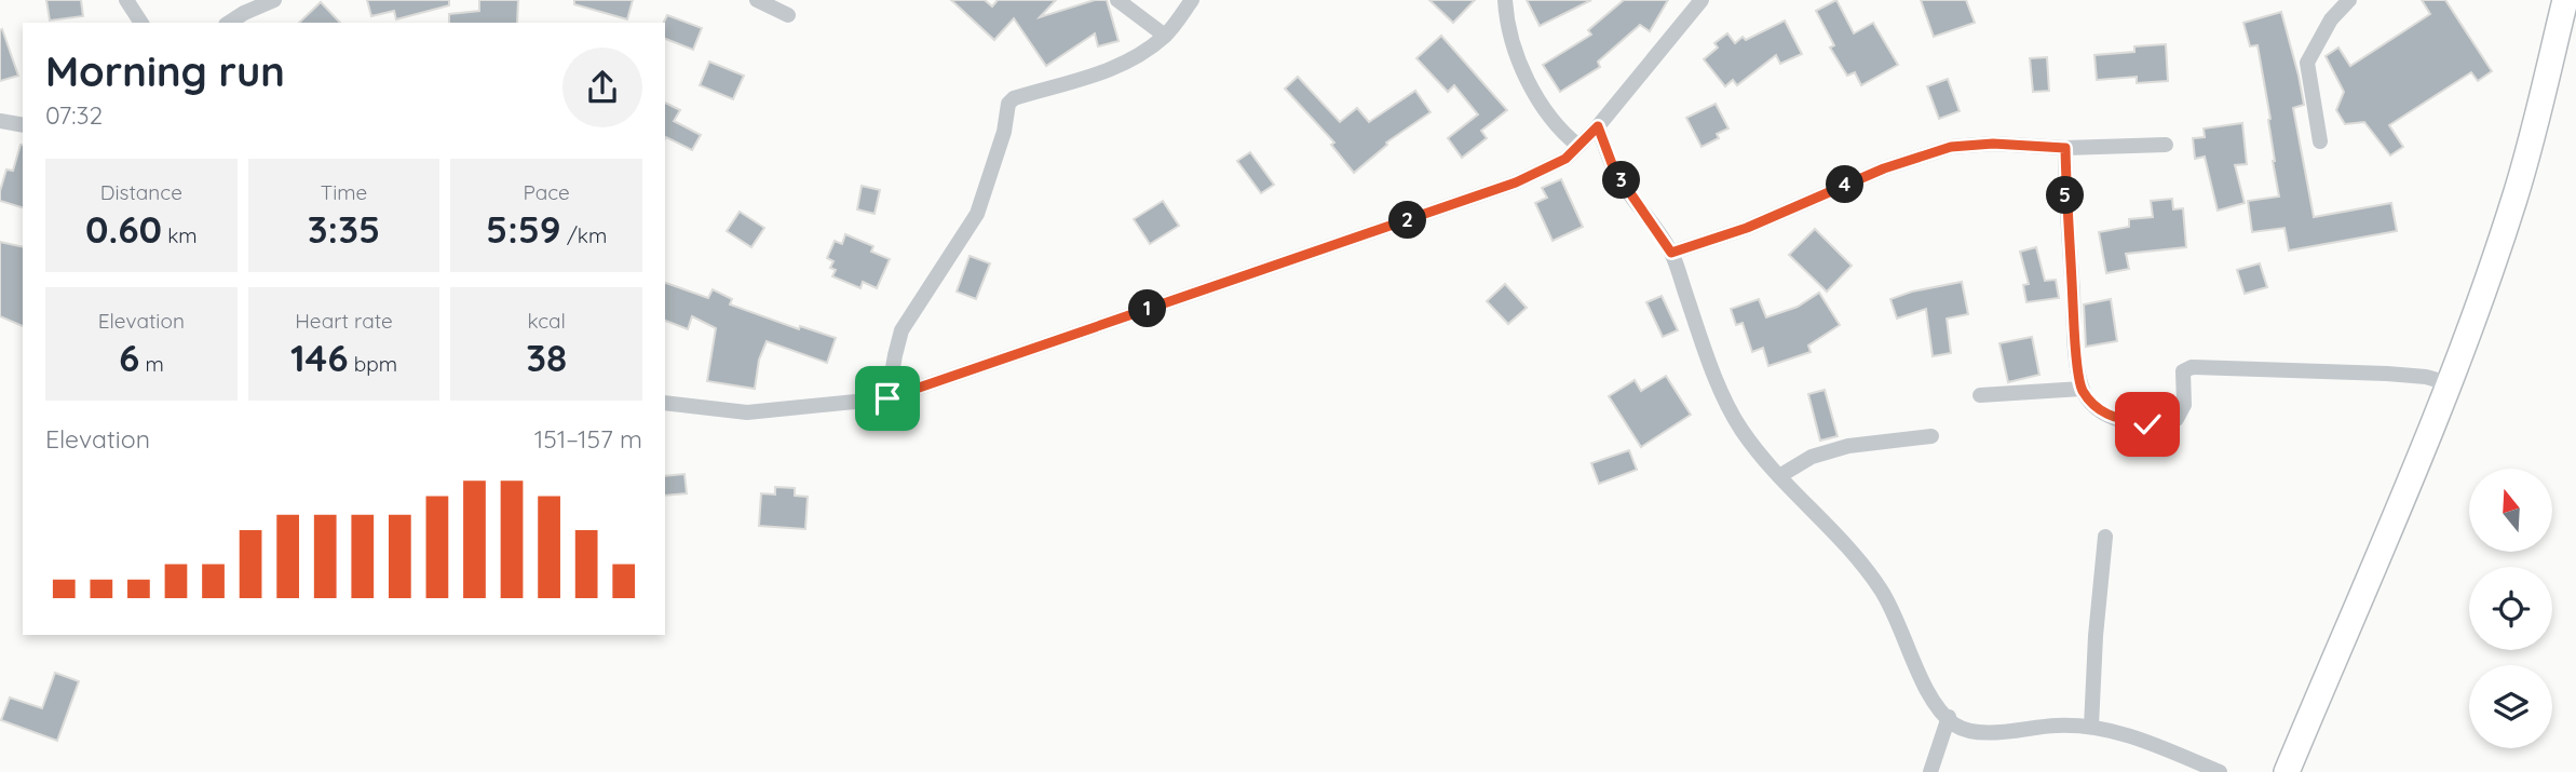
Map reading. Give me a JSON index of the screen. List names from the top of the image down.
{
  "north": "top",
  "page": {
    "heading": ["Morning run", "07:32"],
    "stats": [
      ["Distance", "0.60 km"],
      ["Time", "3:35"],
      ["Pace", "5:59 /km"],
      ["Elevation", "6 m"],
      ["Heart rate", "146 bpm"],
      ["kcal", "38"]
    ],
    "pins": [
      "3",
      "4",
      "5",
      "2",
      "1"
    ],
    "chart": ["Elevation", "151–157 m"]
  }
}
